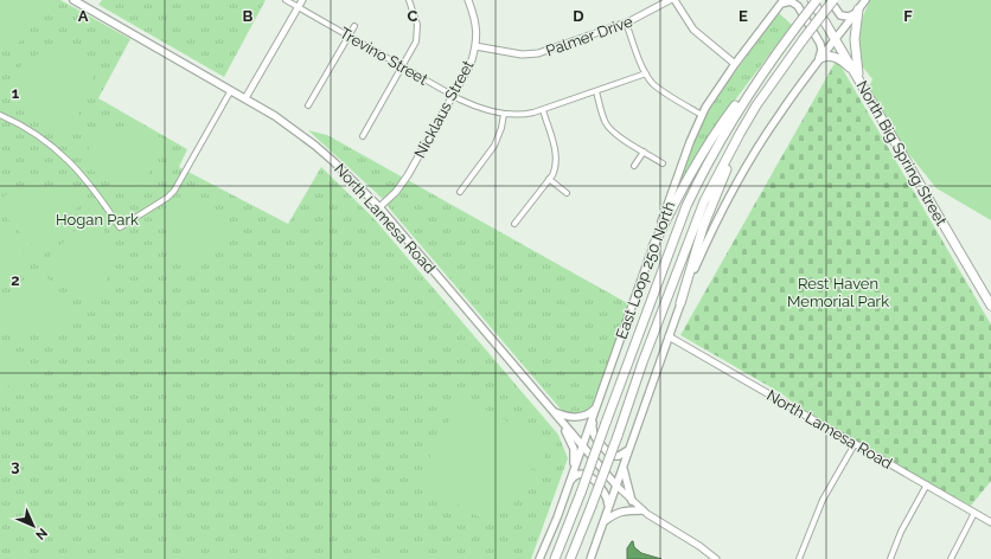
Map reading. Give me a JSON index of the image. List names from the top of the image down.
{
  "streets": {
    "highway": ["North Big Spring Street"],
    "main road": ["North Lamesa Road", "East Loop 250 North"],
    "street": ["Palmer Drive", "Trevino Street", "Nicklaus Street"]
  },
  "crossings": [
    ["Palmer Drive", "Nicklaus Street"],
    ["Trevino Street", "Nicklaus Street"],
    ["Nicklaus Street", "North Lamesa Road"],
    ["North Lamesa Road", "East Loop 250 North"]
  ],
  "parks": ["Hogan Park", "Rest Haven Memorial Park"],
  "north": "bottom right",
  "grid": {
    "columns": [
      "A",
      "B",
      "C",
      "D",
      "E",
      "F"
    ],
    "rows": ["1", "2", "3"]
  }
}
